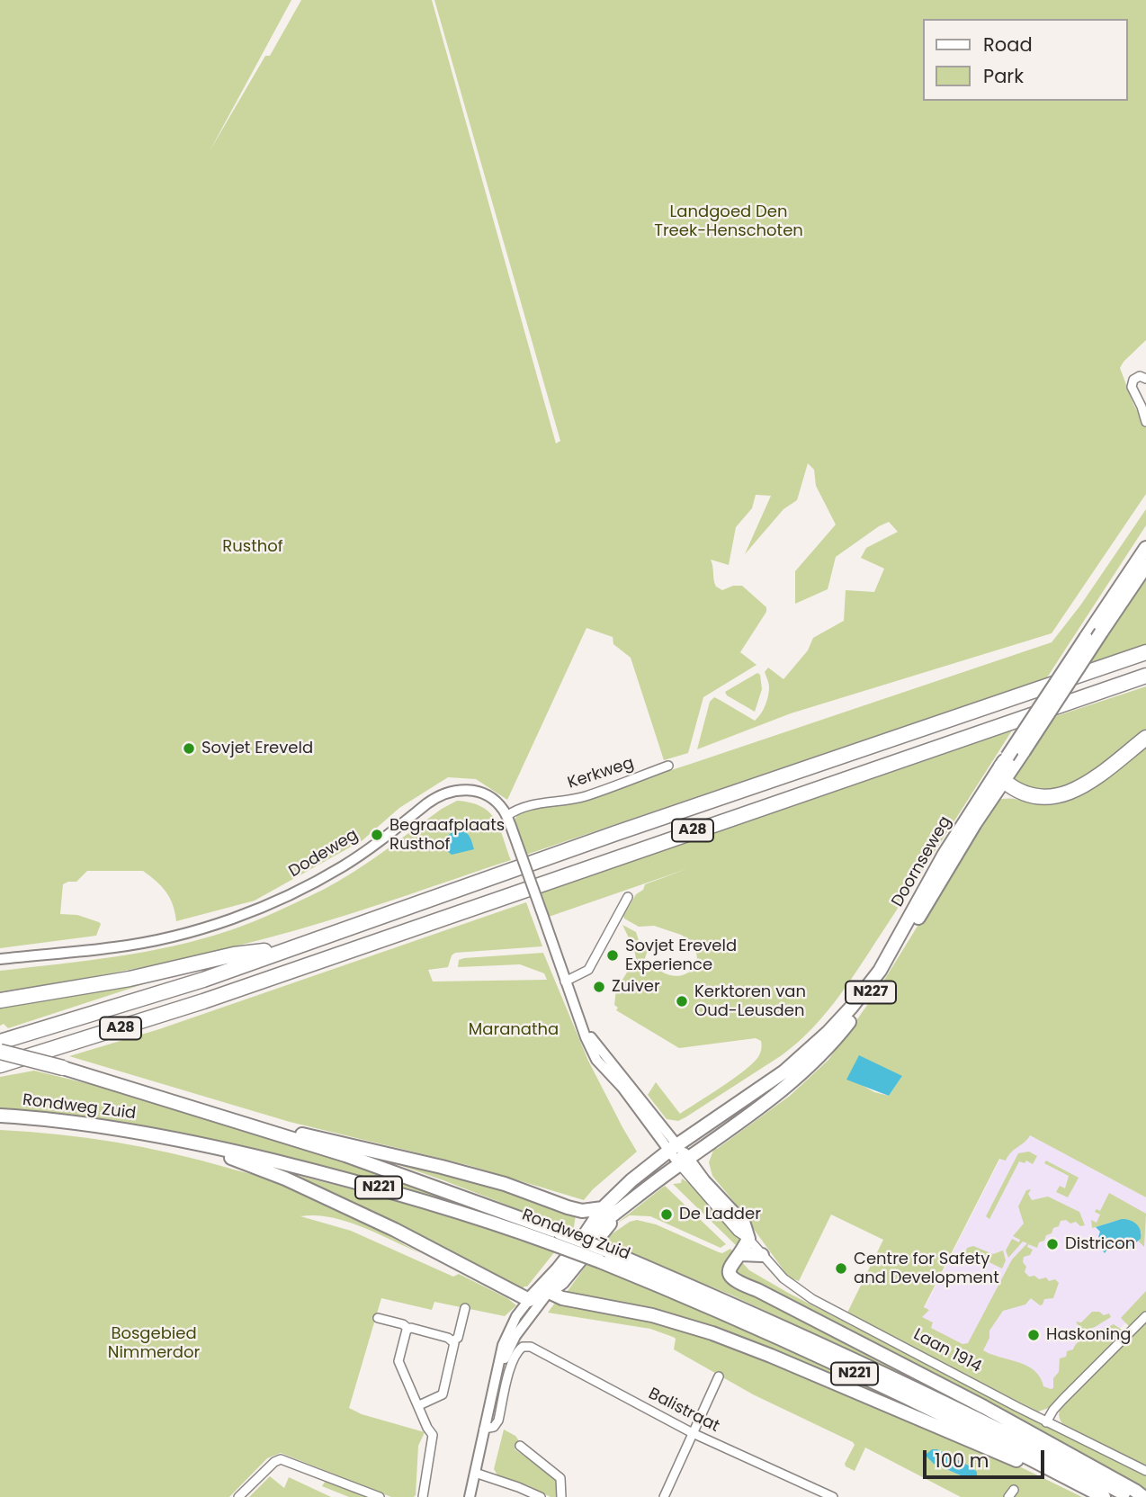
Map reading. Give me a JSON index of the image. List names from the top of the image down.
{
  "streets": {
    "highway": ["A28"],
    "main road": [
      "Dodeweg",
      "Doornseweg",
      "N227",
      "Rondweg Zuid",
      "N221",
      "Laan 1914"
    ],
    "street": ["Kerkweg", "Balistraat"]
  },
  "crossings": [
    ["Kerkweg", "Dodeweg"],
    ["Dodeweg", "Doornseweg"],
    ["Dodeweg", "N227"],
    ["Dodeweg", "Laan 1914"],
    ["Doornseweg", "N227"],
    ["Doornseweg", "Laan 1914"],
    ["N227", "N221"],
    ["N227", "Laan 1914"],
    ["Rondweg Zuid", "N221"],
    ["N221", "Laan 1914"]
  ],
  "parks": [
    "Landgoed Den Treek-Henschoten",
    "Rusthof",
    "Maranatha",
    "Bosgebied Nimmerdor"
  ],
  "places": [
    "Sovjet Ereveld",
    "Begraafplaats Rusthof",
    "Sovjet Ereveld Experience",
    "Zuiver",
    "Kerktoren van Oud-Leusden",
    "De Ladder",
    "Districon",
    "Centre for Safety and Development",
    "Haskoning"
  ],
  "legend": ["Road", "Park"],
  "scale_bar": "100 m"
}
